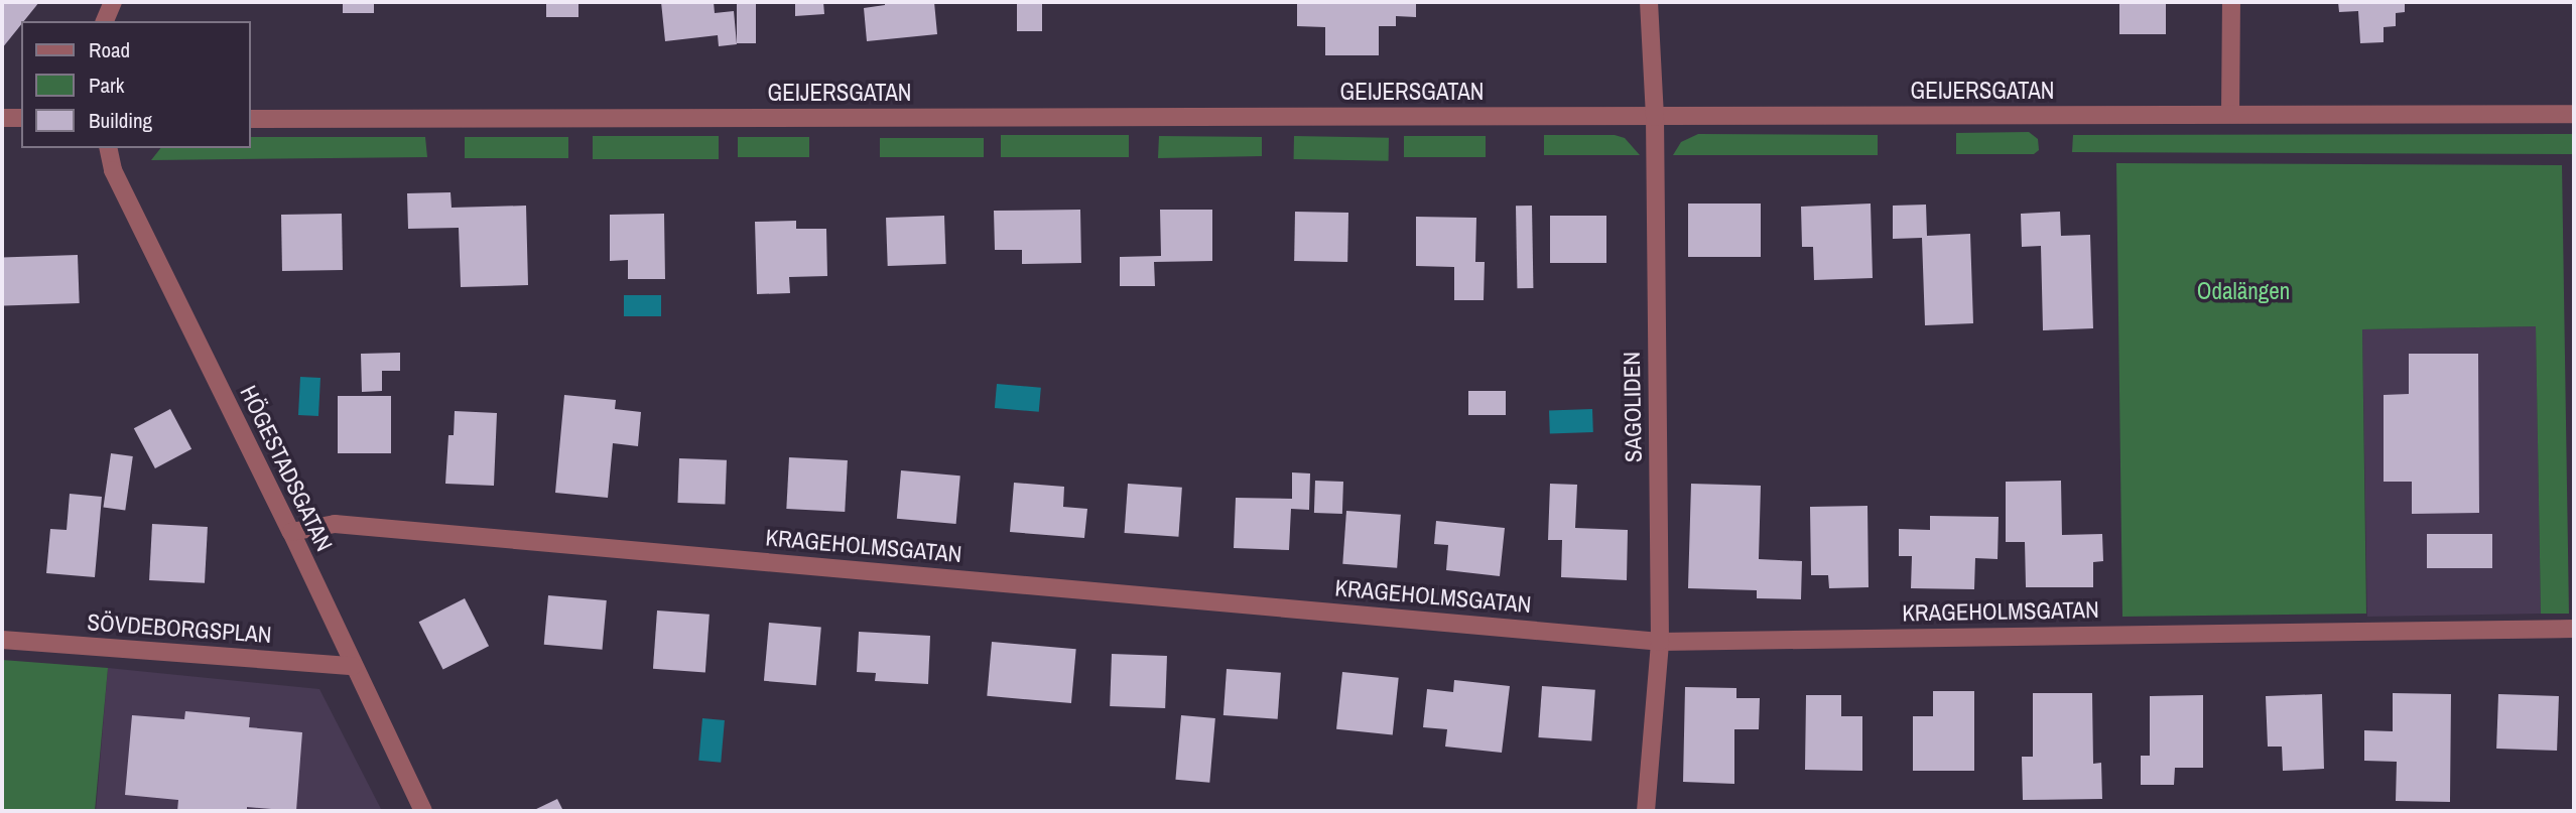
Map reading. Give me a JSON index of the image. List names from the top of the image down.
{
  "streets": {
    "street": [
      "GEIJERSGATAN",
      "SAGOLIDEN",
      "HÖGESTADSGATAN",
      "KRAGEHOLMSGATAN",
      "SÖVDEBORGSPLAN"
    ]
  },
  "crossings": [
    ["GEIJERSGATAN", "SAGOLIDEN"],
    ["SAGOLIDEN", "KRAGEHOLMSGATAN"],
    ["HÖGESTADSGATAN", "KRAGEHOLMSGATAN"],
    ["HÖGESTADSGATAN", "SÖVDEBORGSPLAN"]
  ],
  "parks": ["Odalängen"],
  "legend": ["Road", "Park", "Building"]
}
